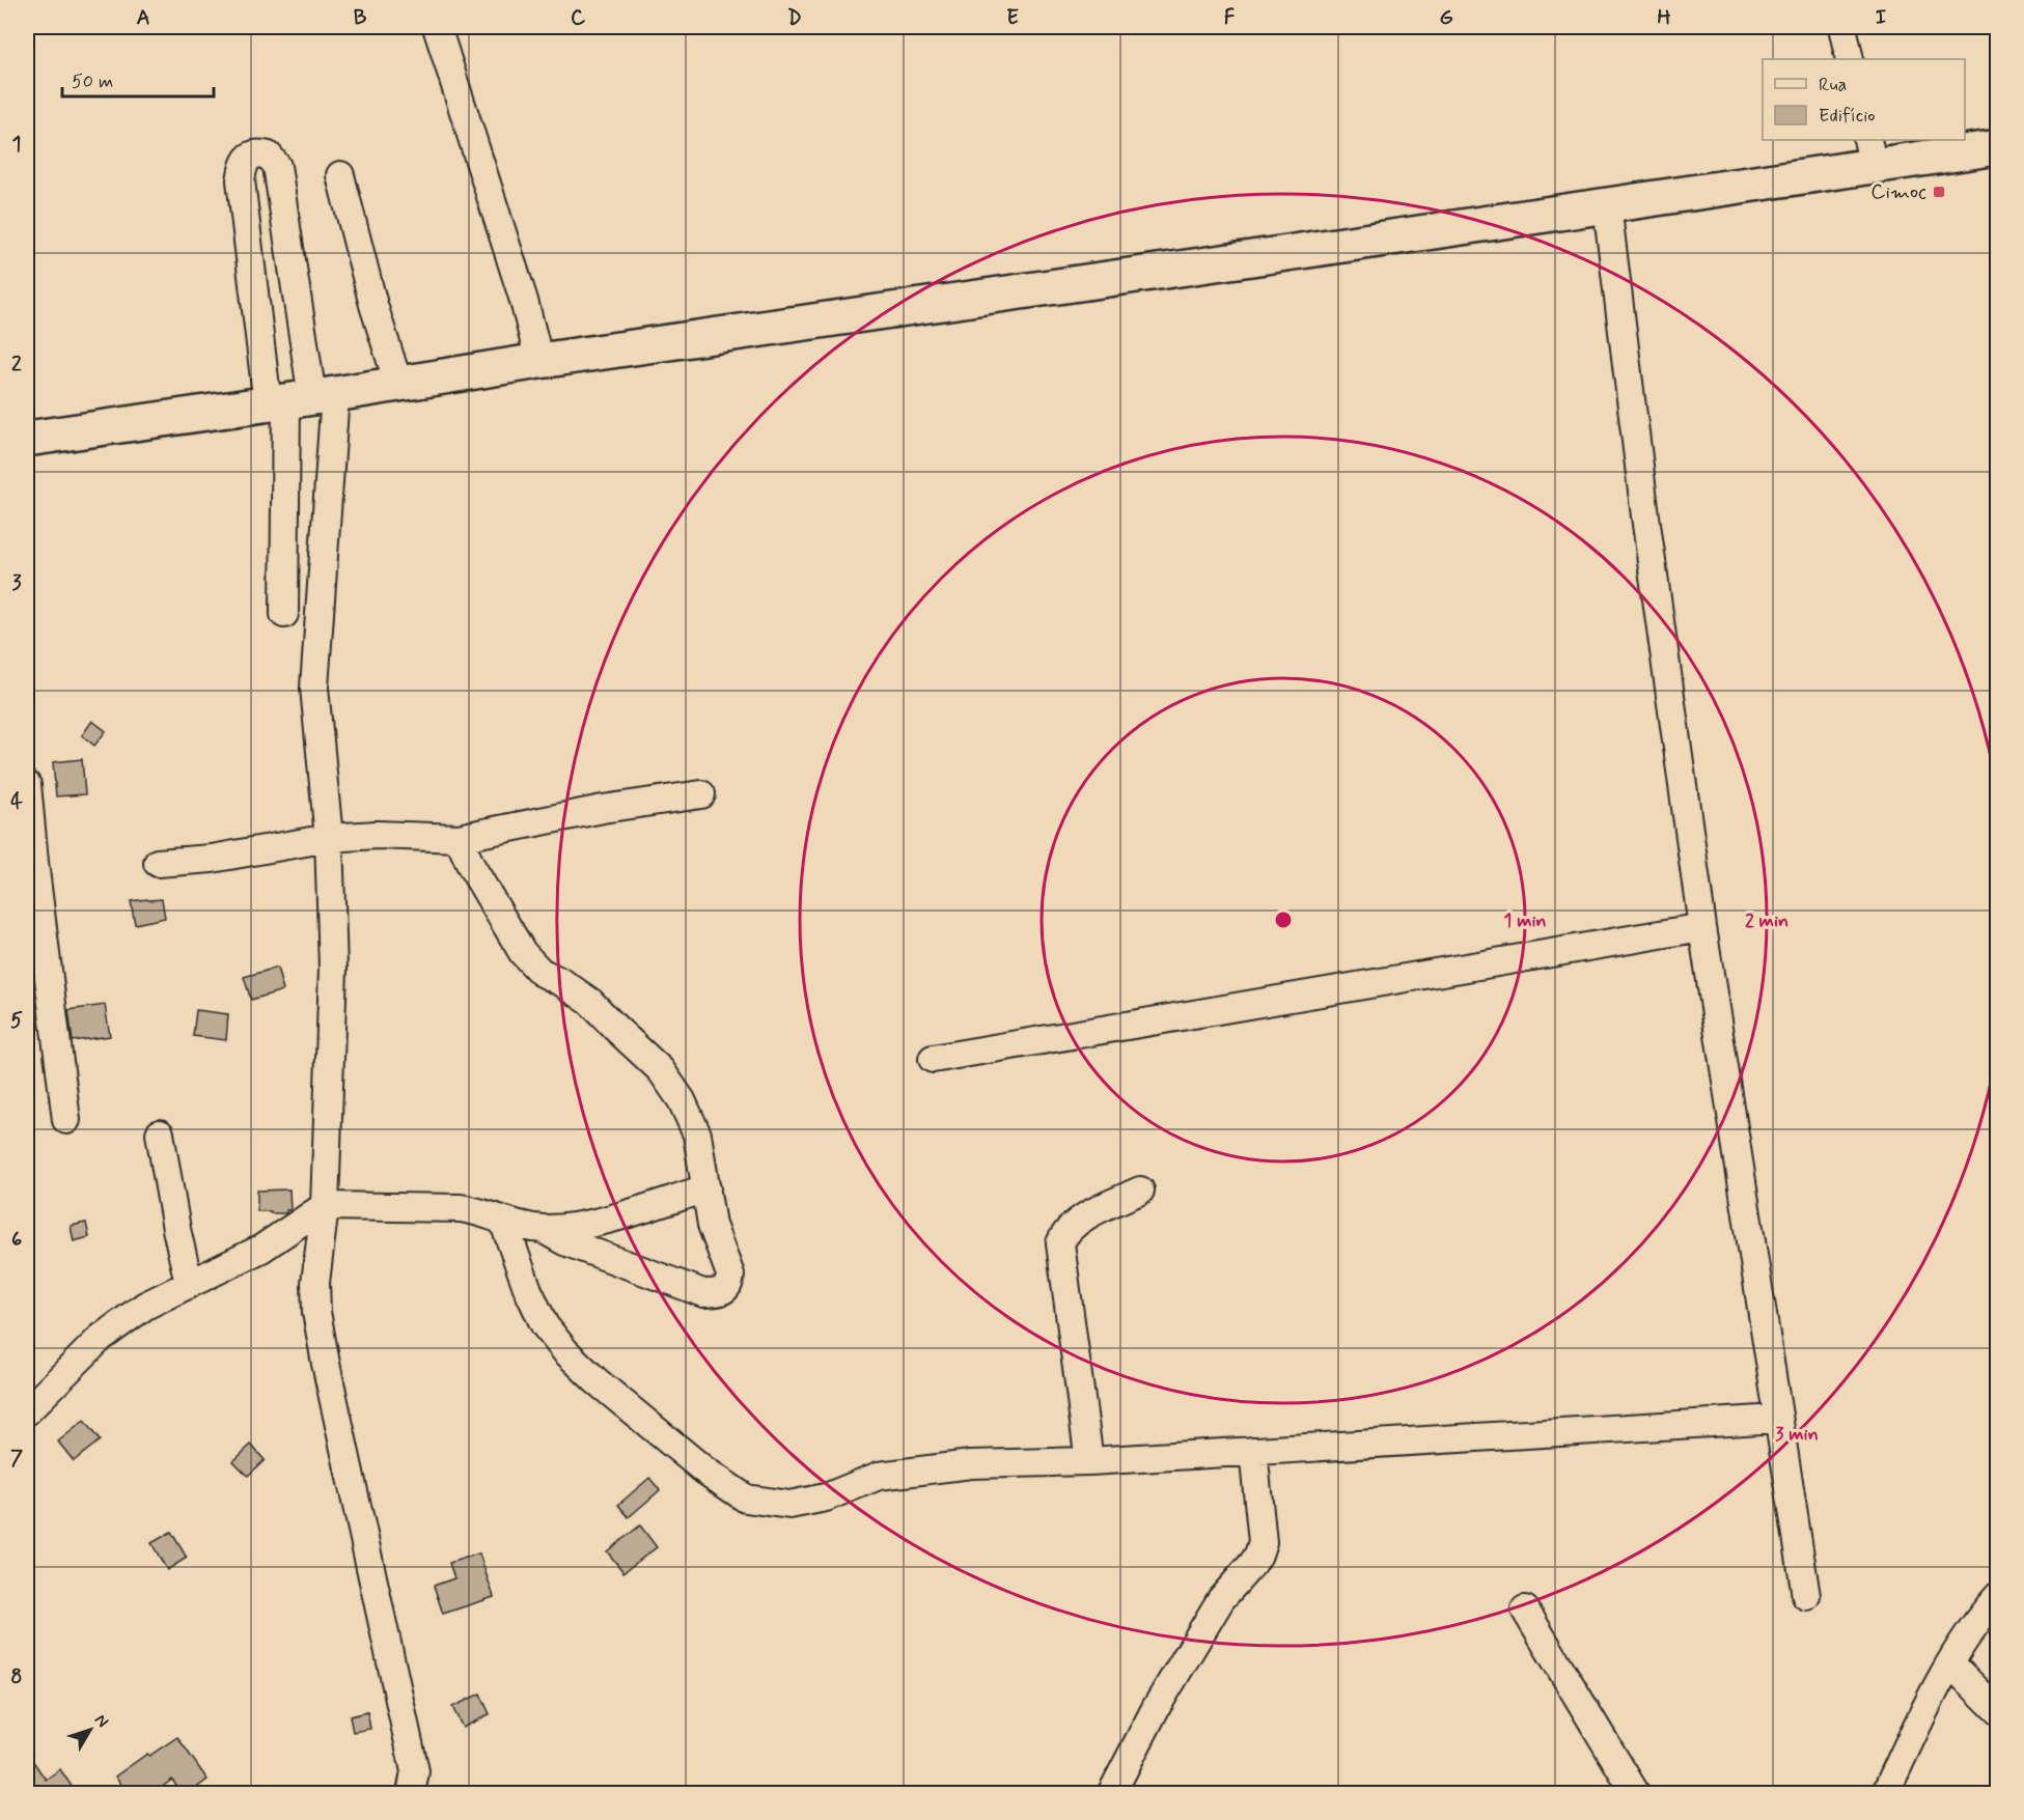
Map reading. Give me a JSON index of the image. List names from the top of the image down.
{
  "places": {
    "transit": ["Cimoc"]
  },
  "legend": ["Rua", "Edifício"],
  "scale_bar": "50 m",
  "north": "top right",
  "grid": {
    "columns": [
      "A",
      "B",
      "C",
      "D",
      "E",
      "F",
      "G",
      "H",
      "I"
    ],
    "rows": [
      "1",
      "2",
      "3",
      "4",
      "5",
      "6",
      "7",
      "8"
    ]
  },
  "rings": ["1 min", "2 min", "3 min"]
}
